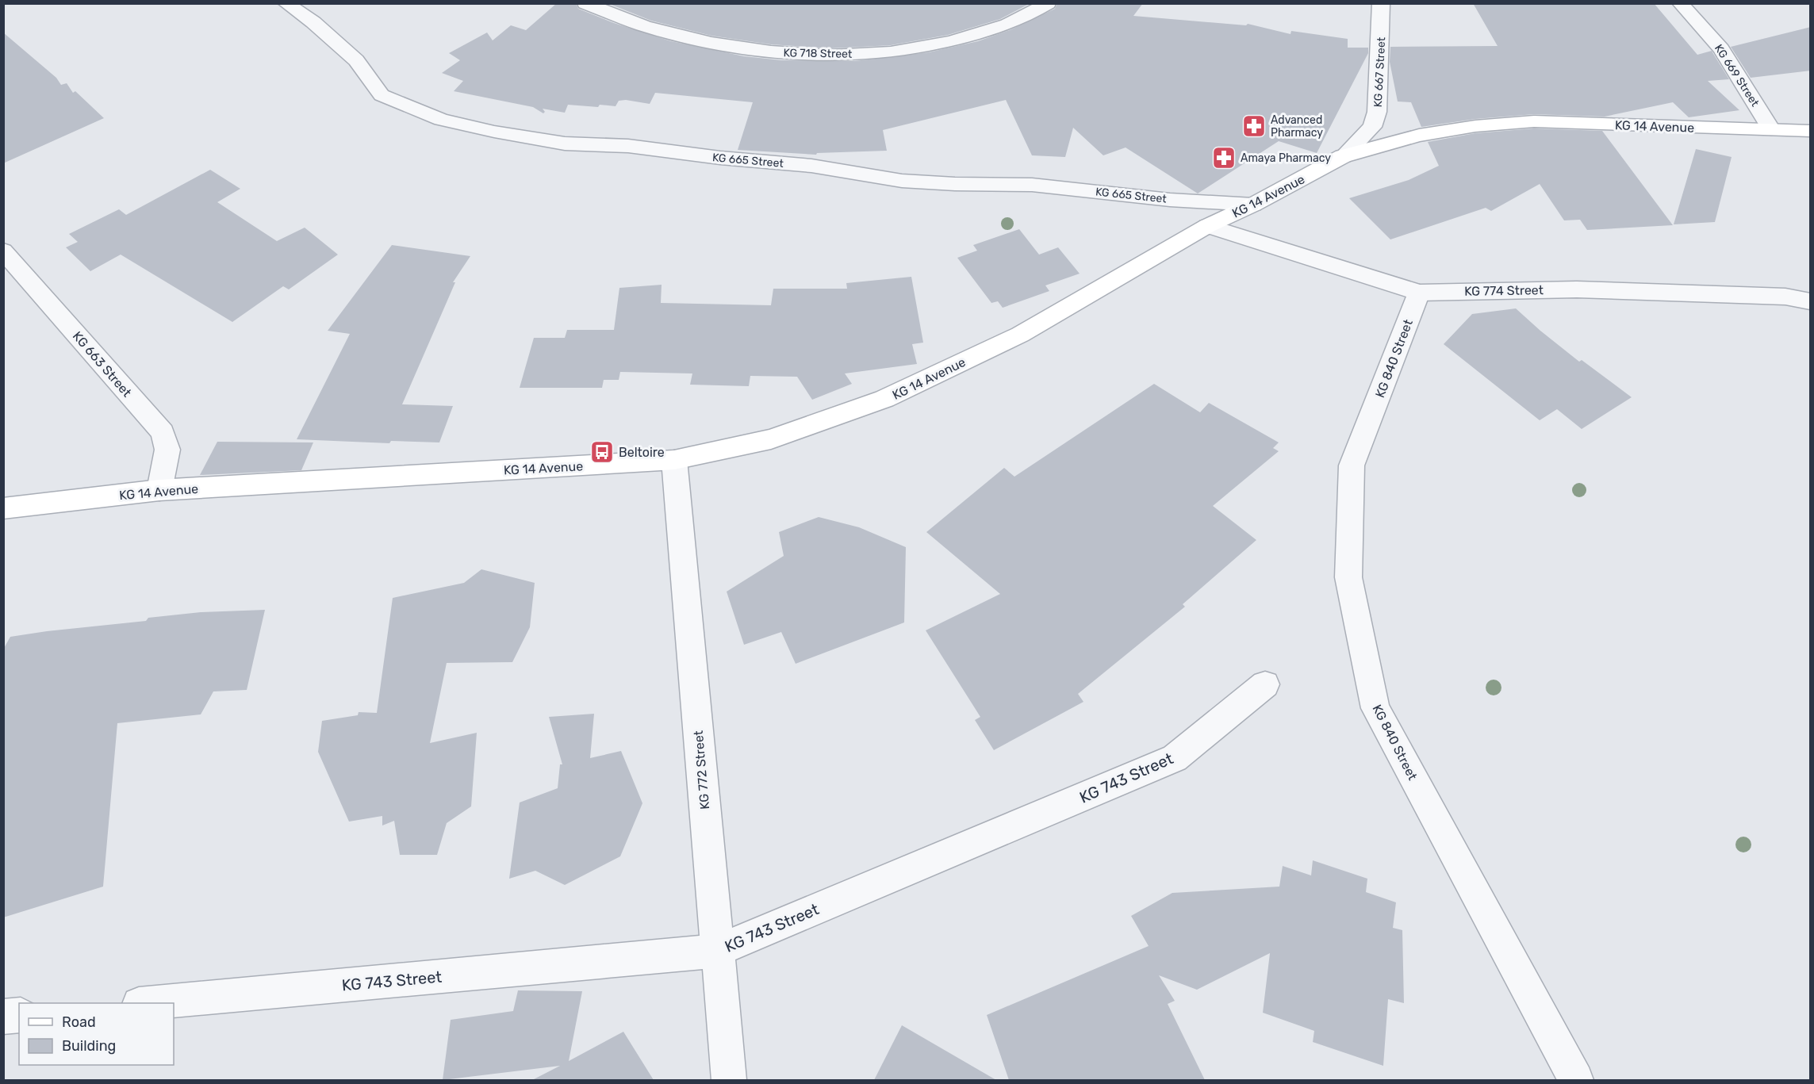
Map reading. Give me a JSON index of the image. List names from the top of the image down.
{
  "streets": {
    "main road": ["KG 14 Avenue"],
    "street": [
      "KG 718 Street",
      "KG 667 Street",
      "KG 669 Street",
      "KG 665 Street",
      "KG 774 Street",
      "KG 840 Street",
      "KG 663 Street",
      "KG 772 Street",
      "KG 743 Street"
    ]
  },
  "crossings": [
    ["KG 667 Street", "KG 14 Avenue"],
    ["KG 669 Street", "KG 14 Avenue"],
    ["KG 14 Avenue", "KG 665 Street"],
    ["KG 14 Avenue", "KG 774 Street"],
    ["KG 14 Avenue", "KG 663 Street"],
    ["KG 14 Avenue", "KG 772 Street"],
    ["KG 774 Street", "KG 840 Street"],
    ["KG 772 Street", "KG 743 Street"]
  ],
  "places": {
    "pharmacy": ["Advanced Pharmacy", "Amaya Pharmacy"],
    "bus stop": ["Beltoire"]
  },
  "legend": ["Road", "Building"]
}
